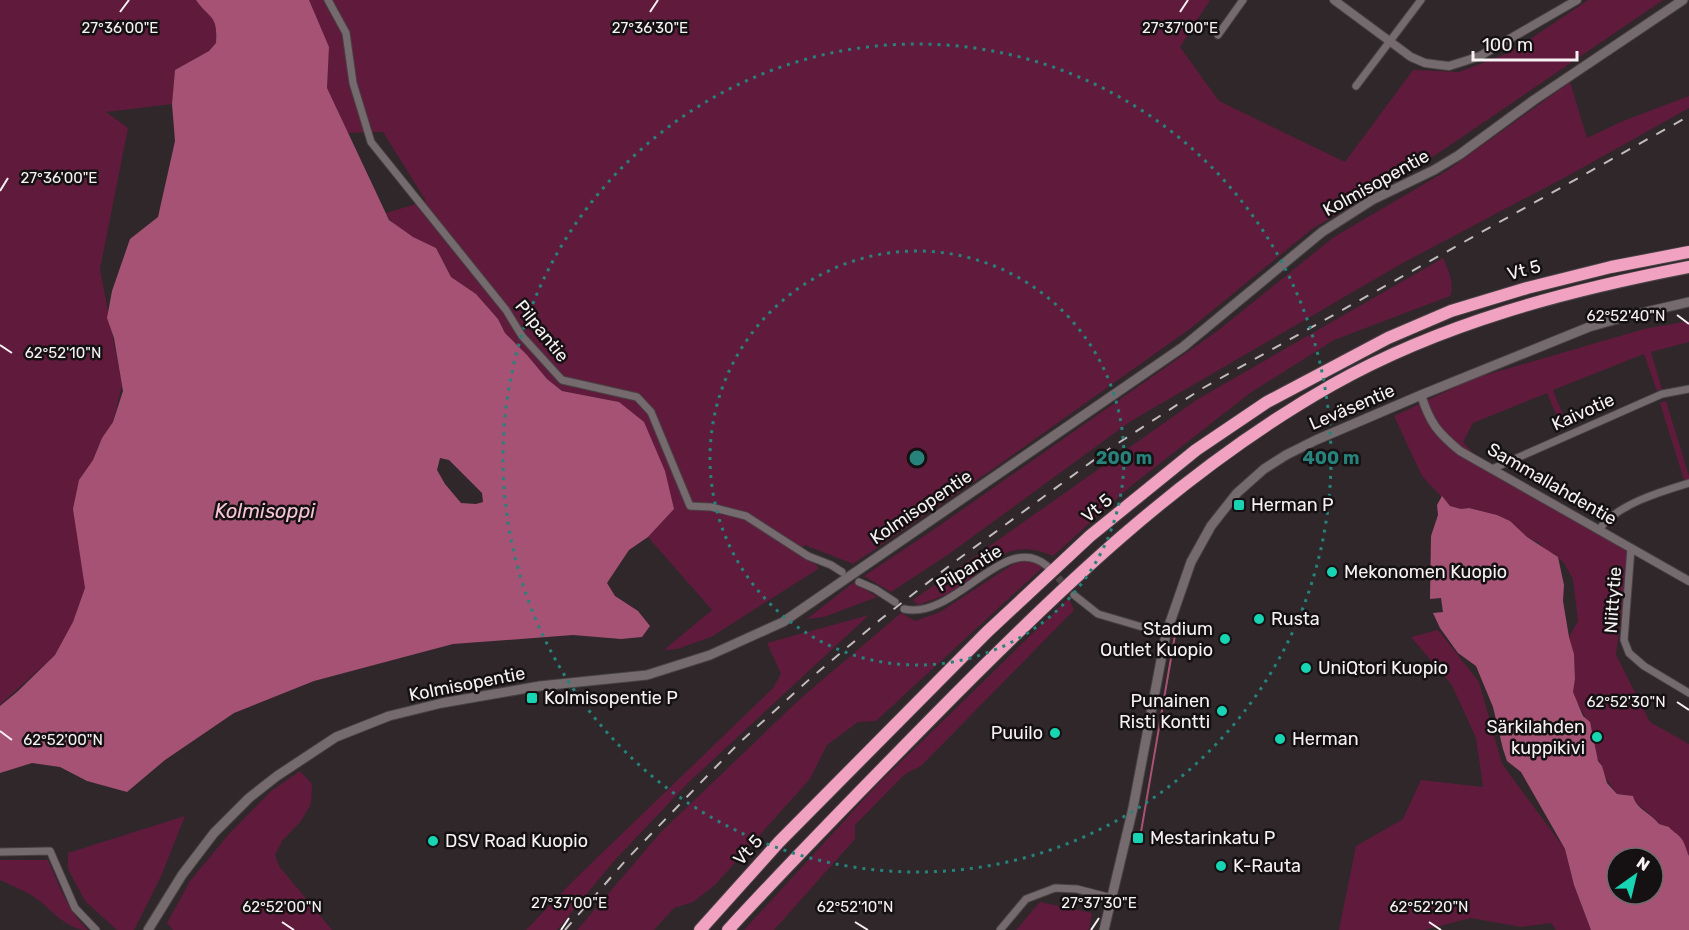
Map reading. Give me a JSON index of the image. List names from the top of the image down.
{
  "streets": {
    "highway": ["Vt 5"],
    "main road": ["Kolmisopentie", "Leväsentie"],
    "street": [
      "Pilpantie",
      "Kaivotie",
      "Sammallahdentie",
      "Niittytie"
    ]
  },
  "crossings": [
    ["Leväsentie", "Sammallahdentie"],
    ["Kaivotie", "Sammallahdentie"],
    ["Sammallahdentie", "Niittytie"]
  ],
  "water": ["Kolmisoppi"],
  "places": {
    "transit": ["Herman P", "Kolmisopentie P", "Mestarinkatu P"],
    "other": [
      "Mekonomen Kuopio",
      "Rusta",
      "Stadium Outlet Kuopio",
      "UniQtori Kuopio",
      "Punainen Risti Kontti",
      "Puuilo",
      "Särkilahden kuppikivi",
      "Herman",
      "DSV Road Kuopio",
      "K-Rauta"
    ]
  },
  "scale_bar": "100 m",
  "north": "top right",
  "coordinates": [
    "27°36'30\"E",
    "27°37'00\"E",
    "27°36'00\"E",
    "62°52'40\"N",
    "62°52'10\"N",
    "62°52'30\"N",
    "62°52'00\"N",
    "27°37'30\"E",
    "62°52'20\"N"
  ],
  "rings": ["200 m", "400 m"]
}
